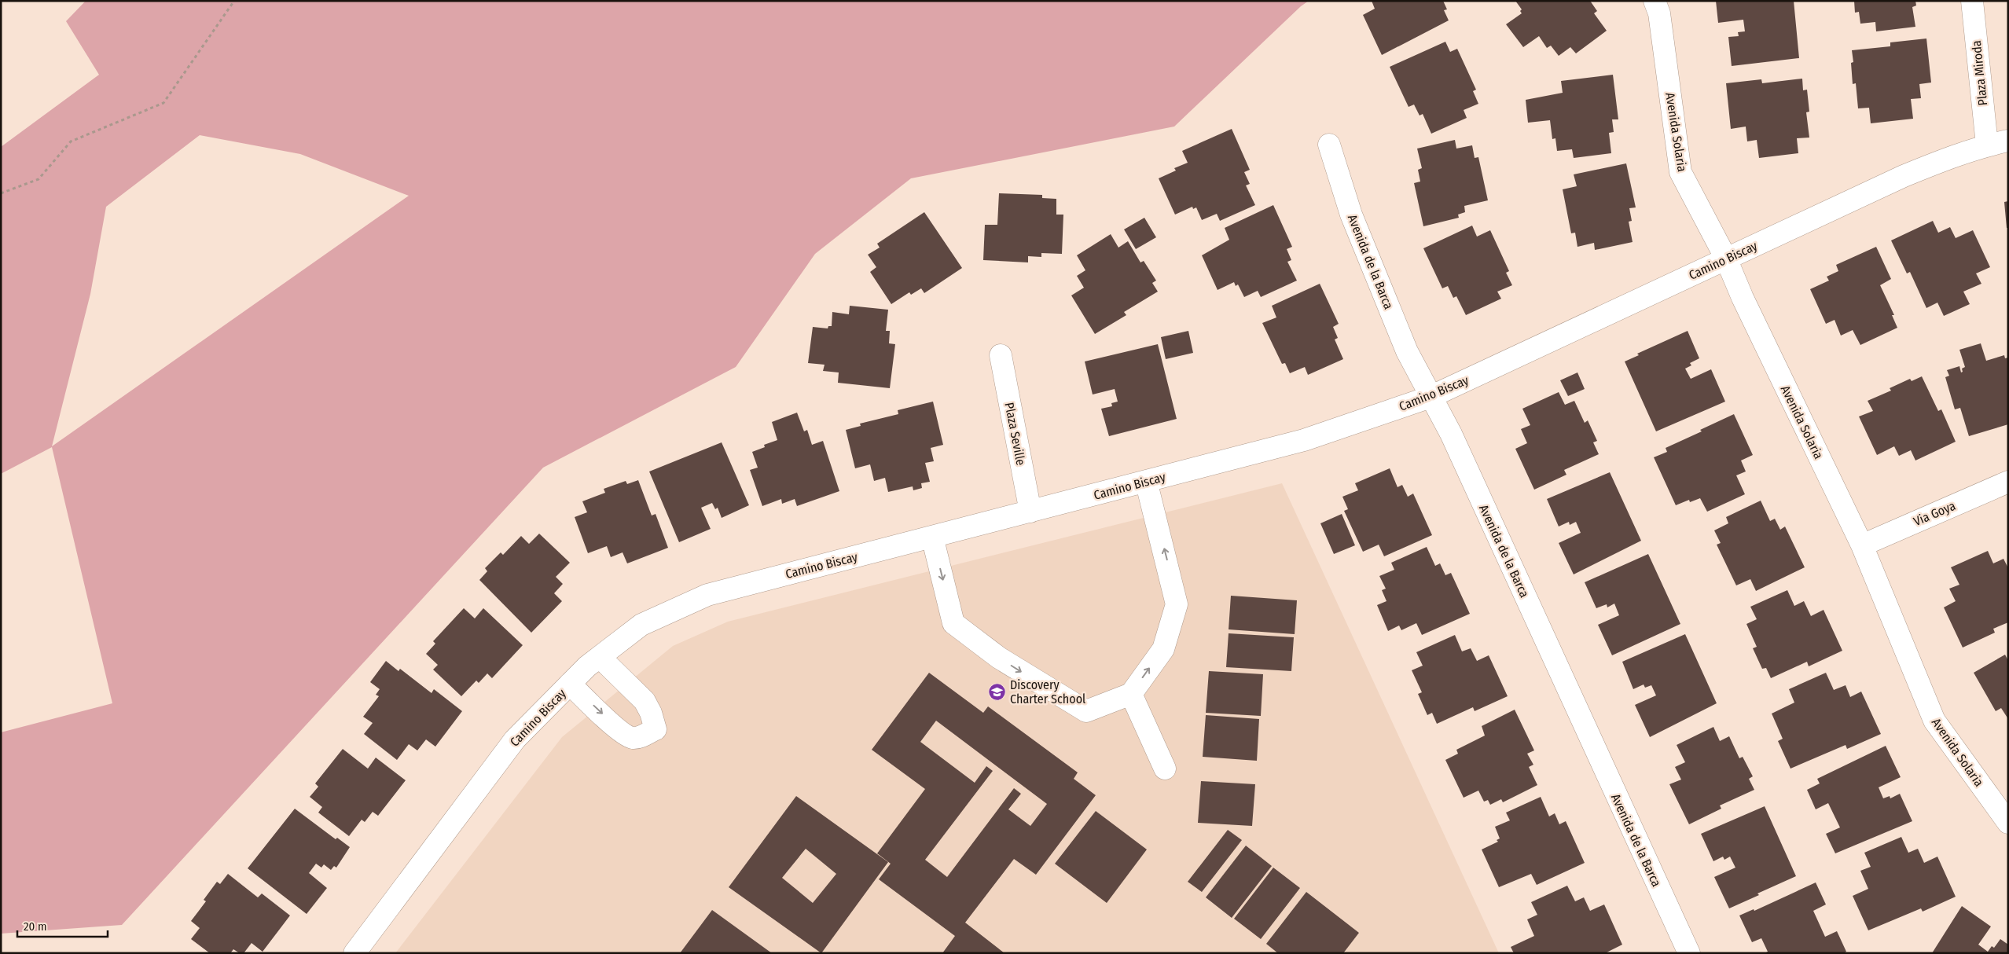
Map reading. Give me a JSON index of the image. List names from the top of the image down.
{
  "streets": {
    "street": [
      "Plaza Miroda",
      "Avenida Solaria",
      "Camino Biscay",
      "Avenida de la Barca",
      "Plaza Seville",
      "Via Goya"
    ]
  },
  "crossings": [
    ["Plaza Miroda", "Camino Biscay"],
    ["Avenida Solaria", "Camino Biscay"],
    ["Avenida Solaria", "Via Goya"],
    ["Camino Biscay", "Avenida de la Barca"],
    ["Camino Biscay", "Plaza Seville"]
  ],
  "places": {
    "school or university": ["Discovery Charter School"]
  },
  "scale_bar": "20 m"
}
